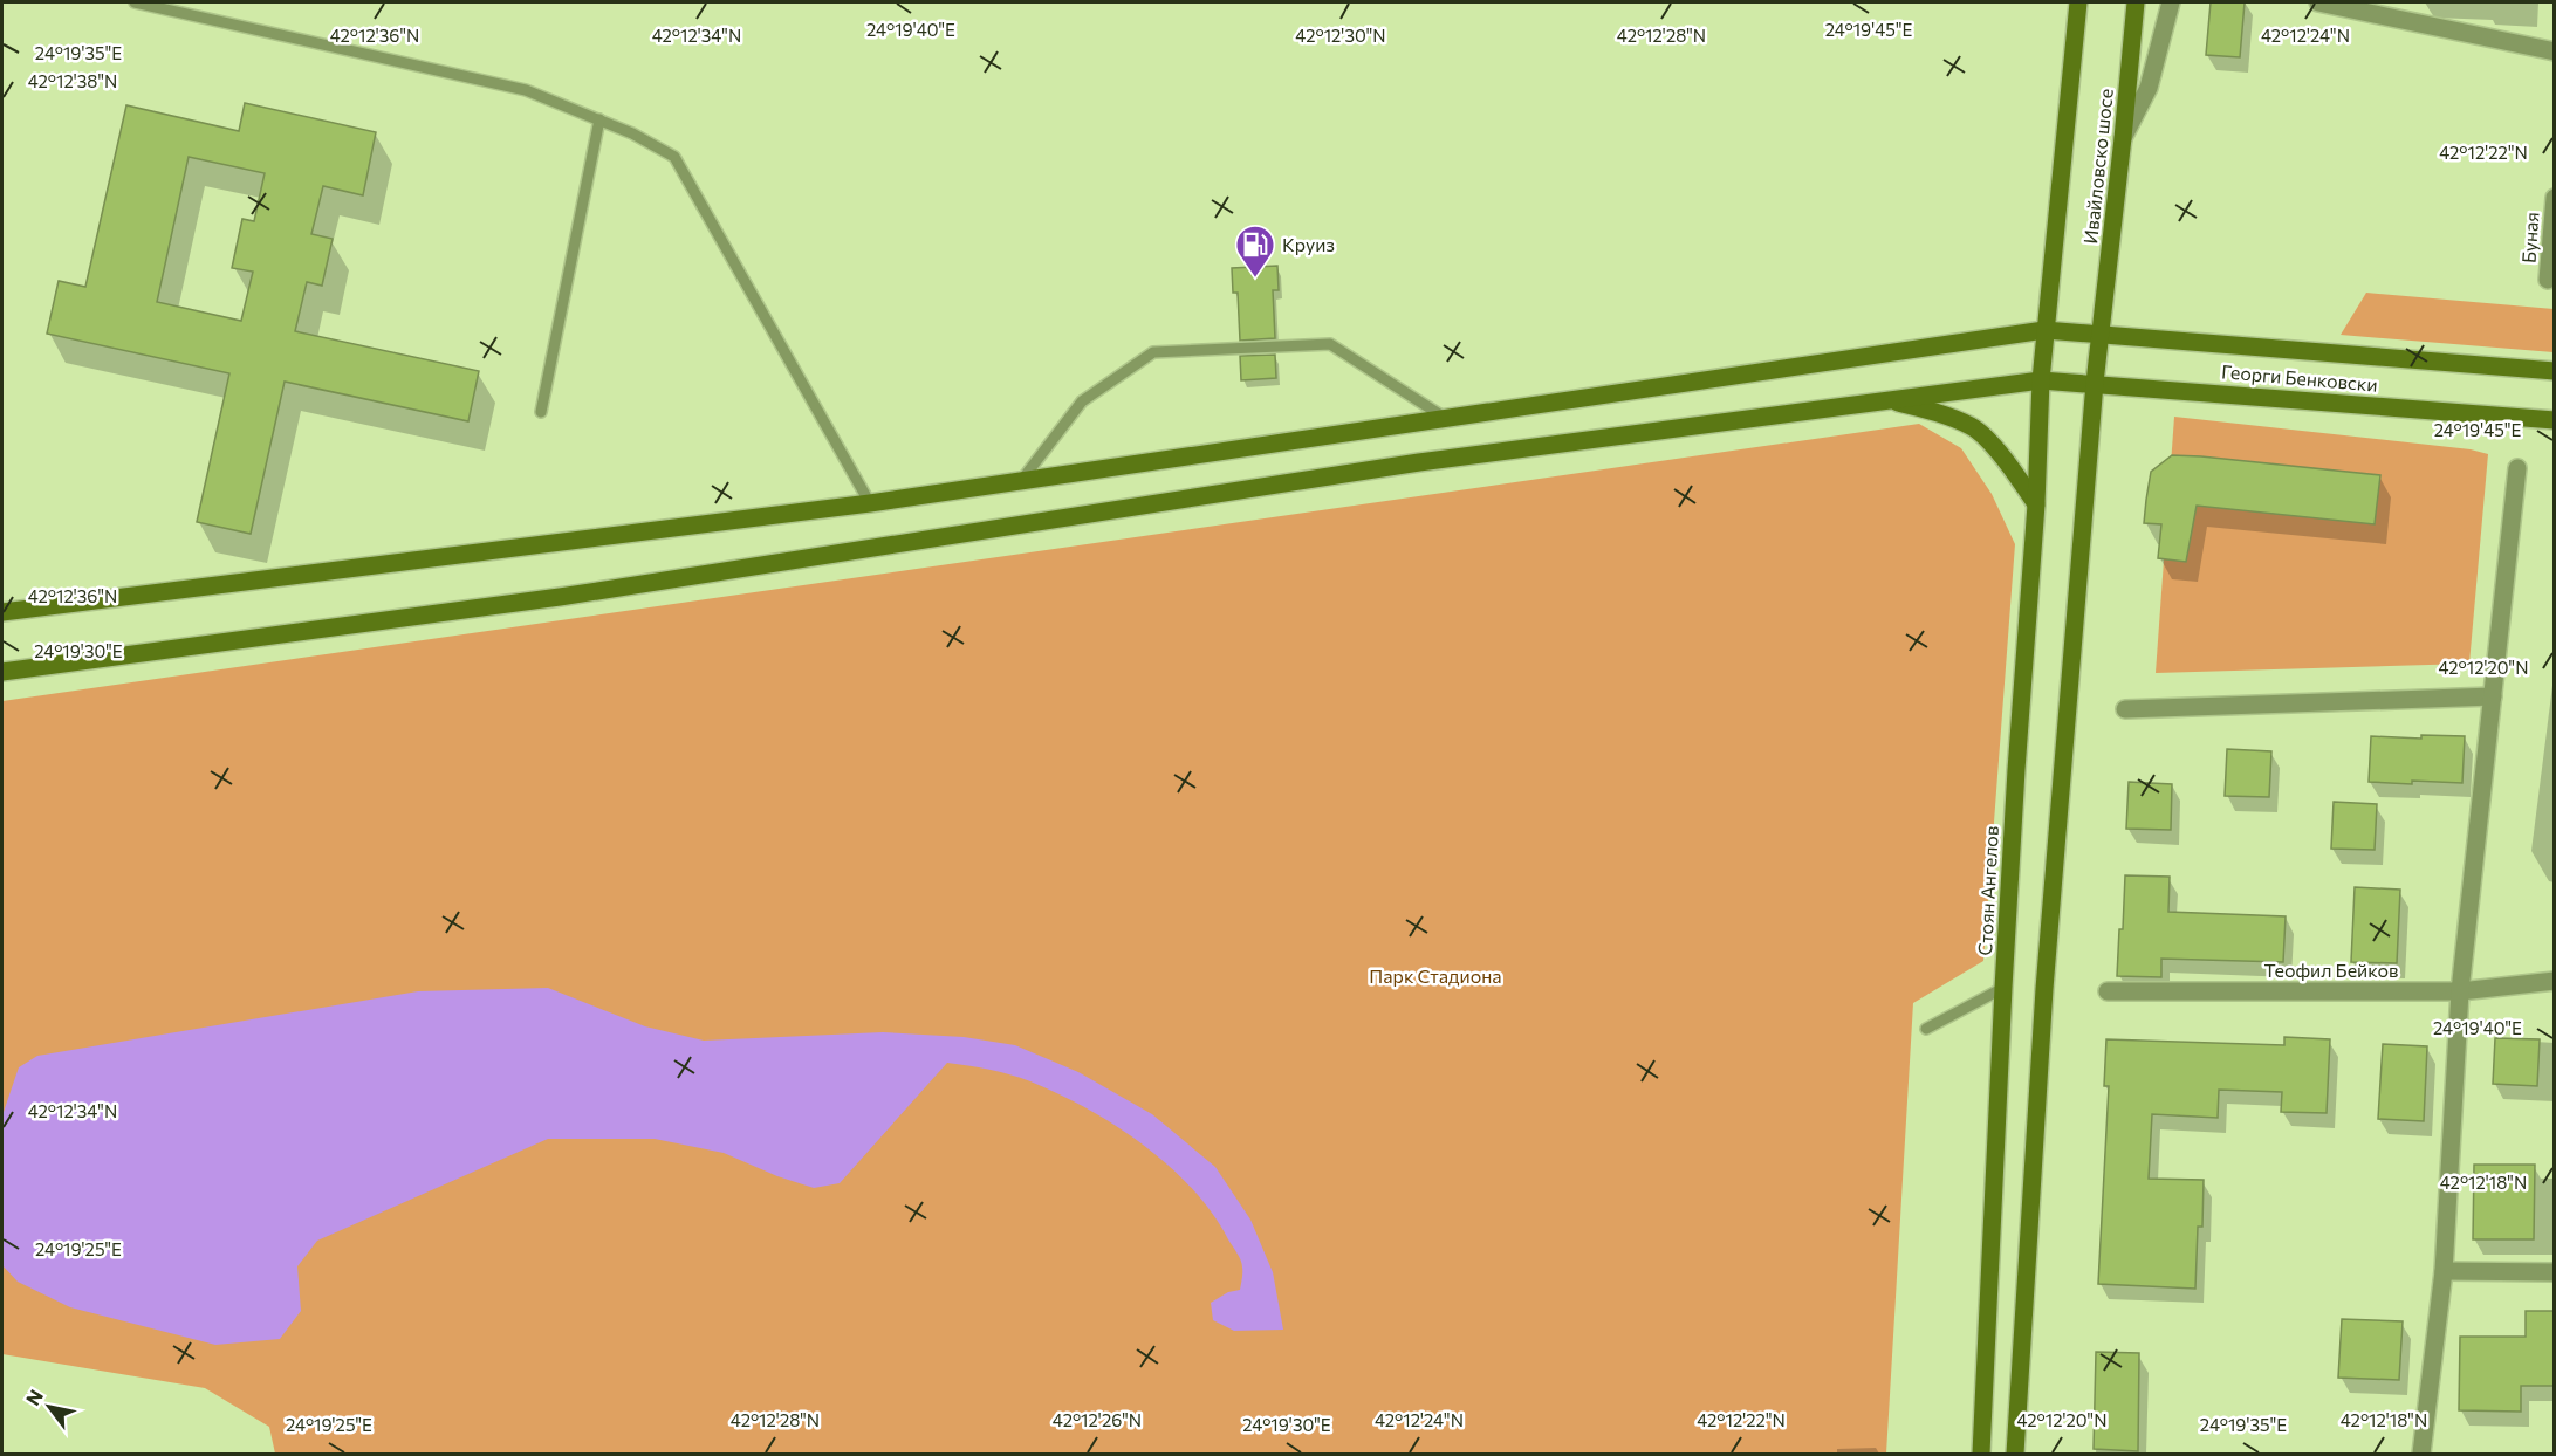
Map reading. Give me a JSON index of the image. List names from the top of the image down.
{
  "streets": {
    "main road": ["Ивайловско шосе", "Георги Бенковски", "Стоян Ангелов"],
    "street": ["Буная", "Теофил Бейков"]
  },
  "crossings": [
    ["Ивайловско шосе", "Георги Бенковски"],
    ["Ивайловско шосе", "Стоян Ангелов"],
    ["Георги Бенковски", "Стоян Ангелов"]
  ],
  "parks": ["Парк Стадиона"],
  "places": {
    "fuel station": ["Круиз"]
  },
  "north": "top left",
  "coordinates": [
    "24°19'40\"E",
    "24°19'45\"E",
    "42°12'36\"N",
    "42°12'34\"N",
    "42°12'30\"N",
    "42°12'28\"N",
    "42°12'24\"N",
    "24°19'35\"E",
    "42°12'38\"N",
    "42°12'22\"N",
    "24°19'30\"E",
    "42°12'20\"N",
    "42°12'18\"N",
    "24°19'25\"E",
    "42°12'26\"N"
  ]
}
